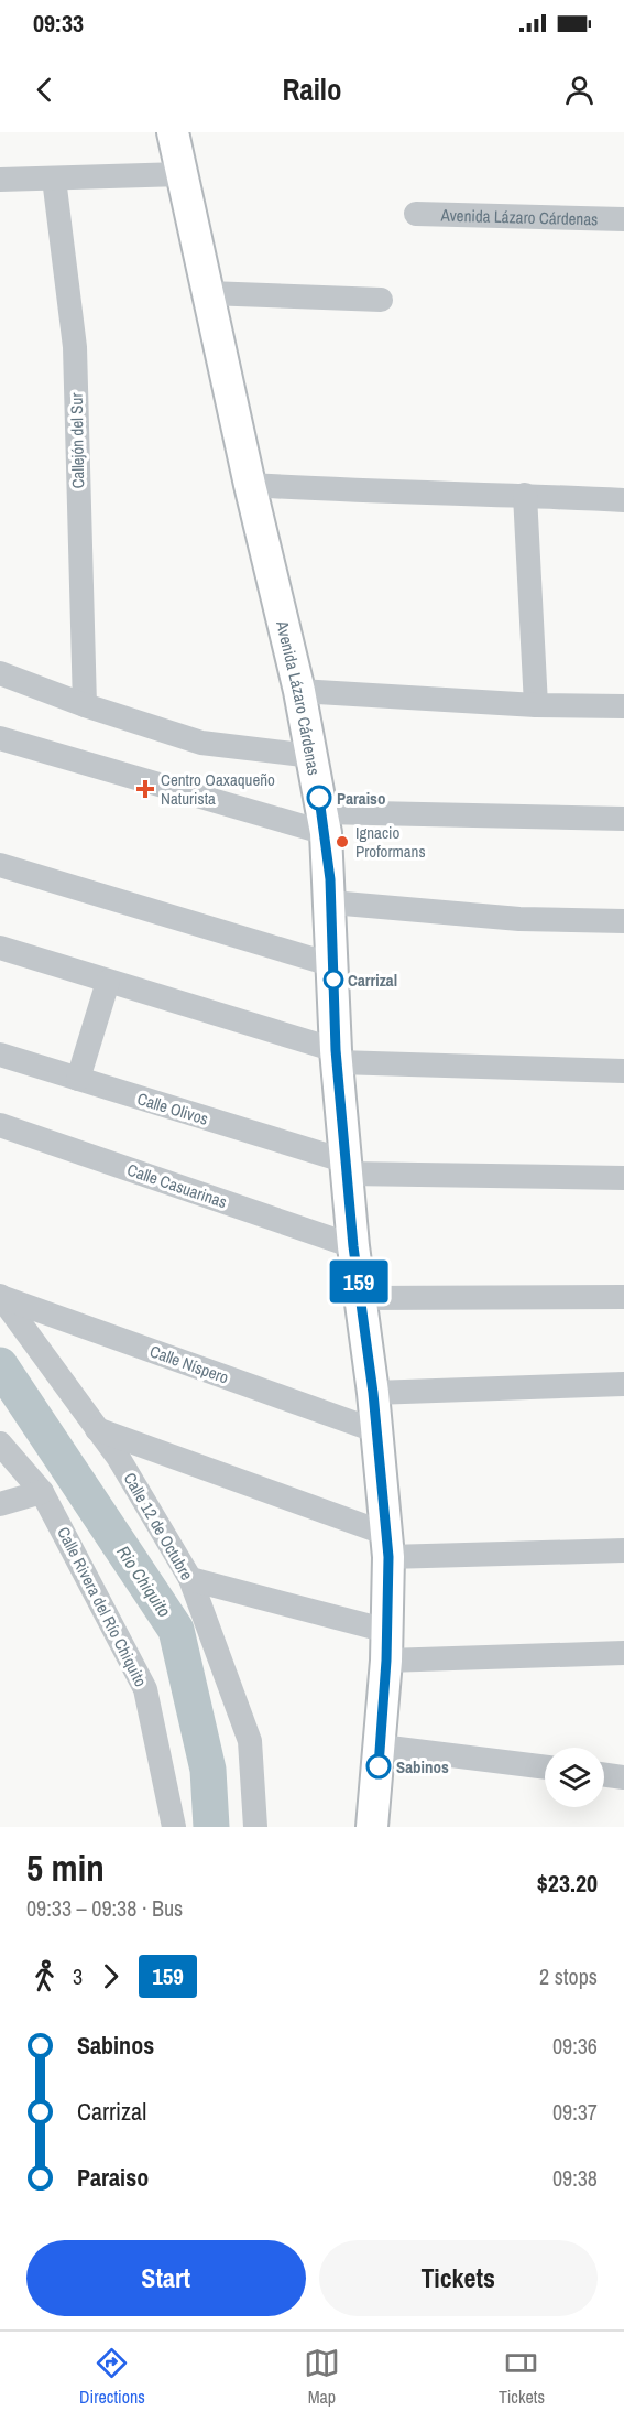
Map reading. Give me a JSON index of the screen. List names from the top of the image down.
{
  "streets": {
    "main road": ["Avenida Lázaro Cárdenas"],
    "street": [
      "Callejón del Sur",
      "Calle Olivos",
      "Calle Casuarinas",
      "Calle Níspero",
      "Calle 12 de Octubre",
      "Calle Rivera del Río Chiquito"
    ]
  },
  "crossings": [
    ["Avenida Lázaro Cárdenas", "Calle Olivos"],
    ["Avenida Lázaro Cárdenas", "Calle Casuarinas"],
    ["Avenida Lázaro Cárdenas", "Calle Níspero"],
    ["Calle Níspero", "Calle 12 de Octubre"]
  ],
  "water": ["Rio Chiquito"],
  "places": {
    "health": ["Centro Oaxaqueño Naturista"],
    "other": [
      "Paraiso",
      "Ignacio Proformans",
      "Carrizal",
      "Sabinos"
    ]
  },
  "lines": ["bus line 159"],
  "page": {
    "status": "09:33",
    "header": "Railo",
    "on_map": "159",
    "heading": ["5 min", "09:33 – 09:38 · Bus", "$23.20"],
    "legs": ["3", "159", "2 stops"],
    "list": [
      {
        "name": "Sabinos",
        "value": "09:36"
      },
      {
        "name": "Carrizal",
        "value": "09:37"
      },
      {
        "name": "Paraiso",
        "value": "09:38"
      }
    ],
    "buttons": ["Start", "Tickets"],
    "tabs": ["Directions", "Map", "Tickets"]
  }
}
